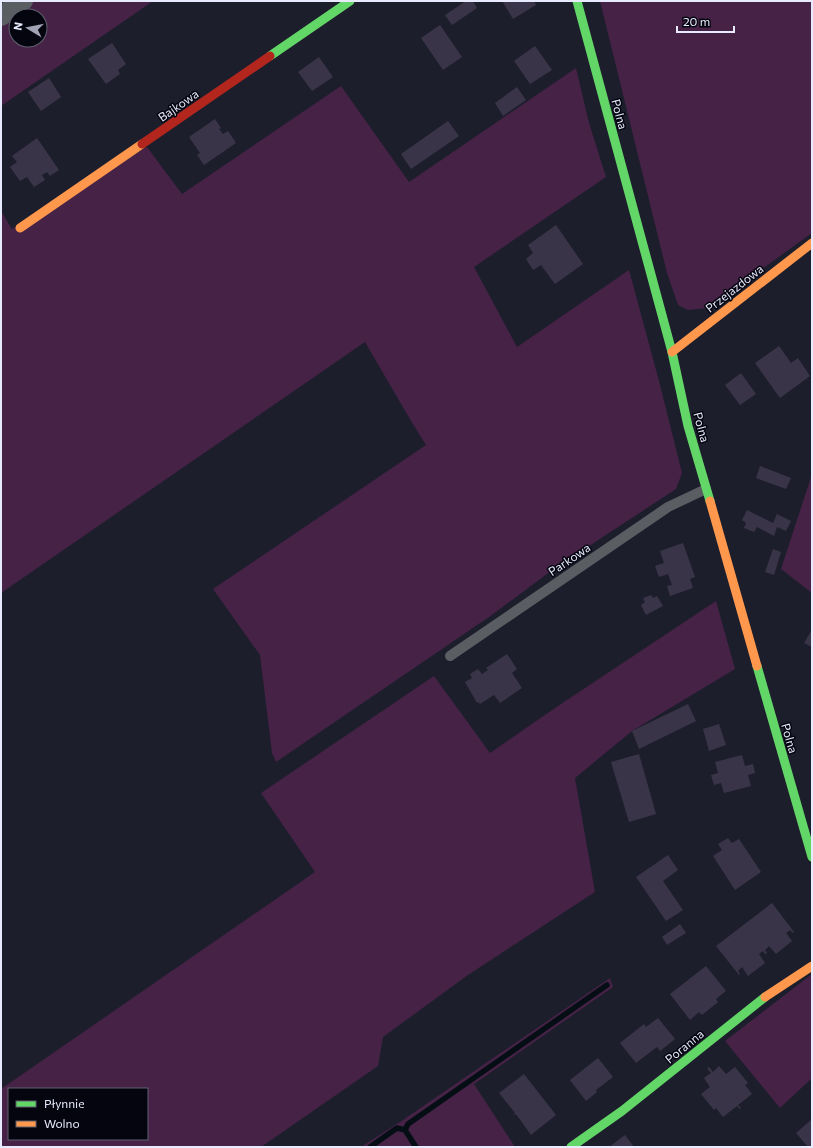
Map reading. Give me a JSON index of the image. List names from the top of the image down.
{
  "streets": {
    "street": [
      "Bajkowa",
      "Polna",
      "Przejazdowa",
      "Poranna"
    ],
    "lane": ["Parkowa"]
  },
  "crossings": [
    ["Polna", "Przejazdowa"],
    ["Polna", "Parkowa"]
  ],
  "legend": ["Płynnie", "Wolno"],
  "scale_bar": "20 m",
  "north": "left"
}
